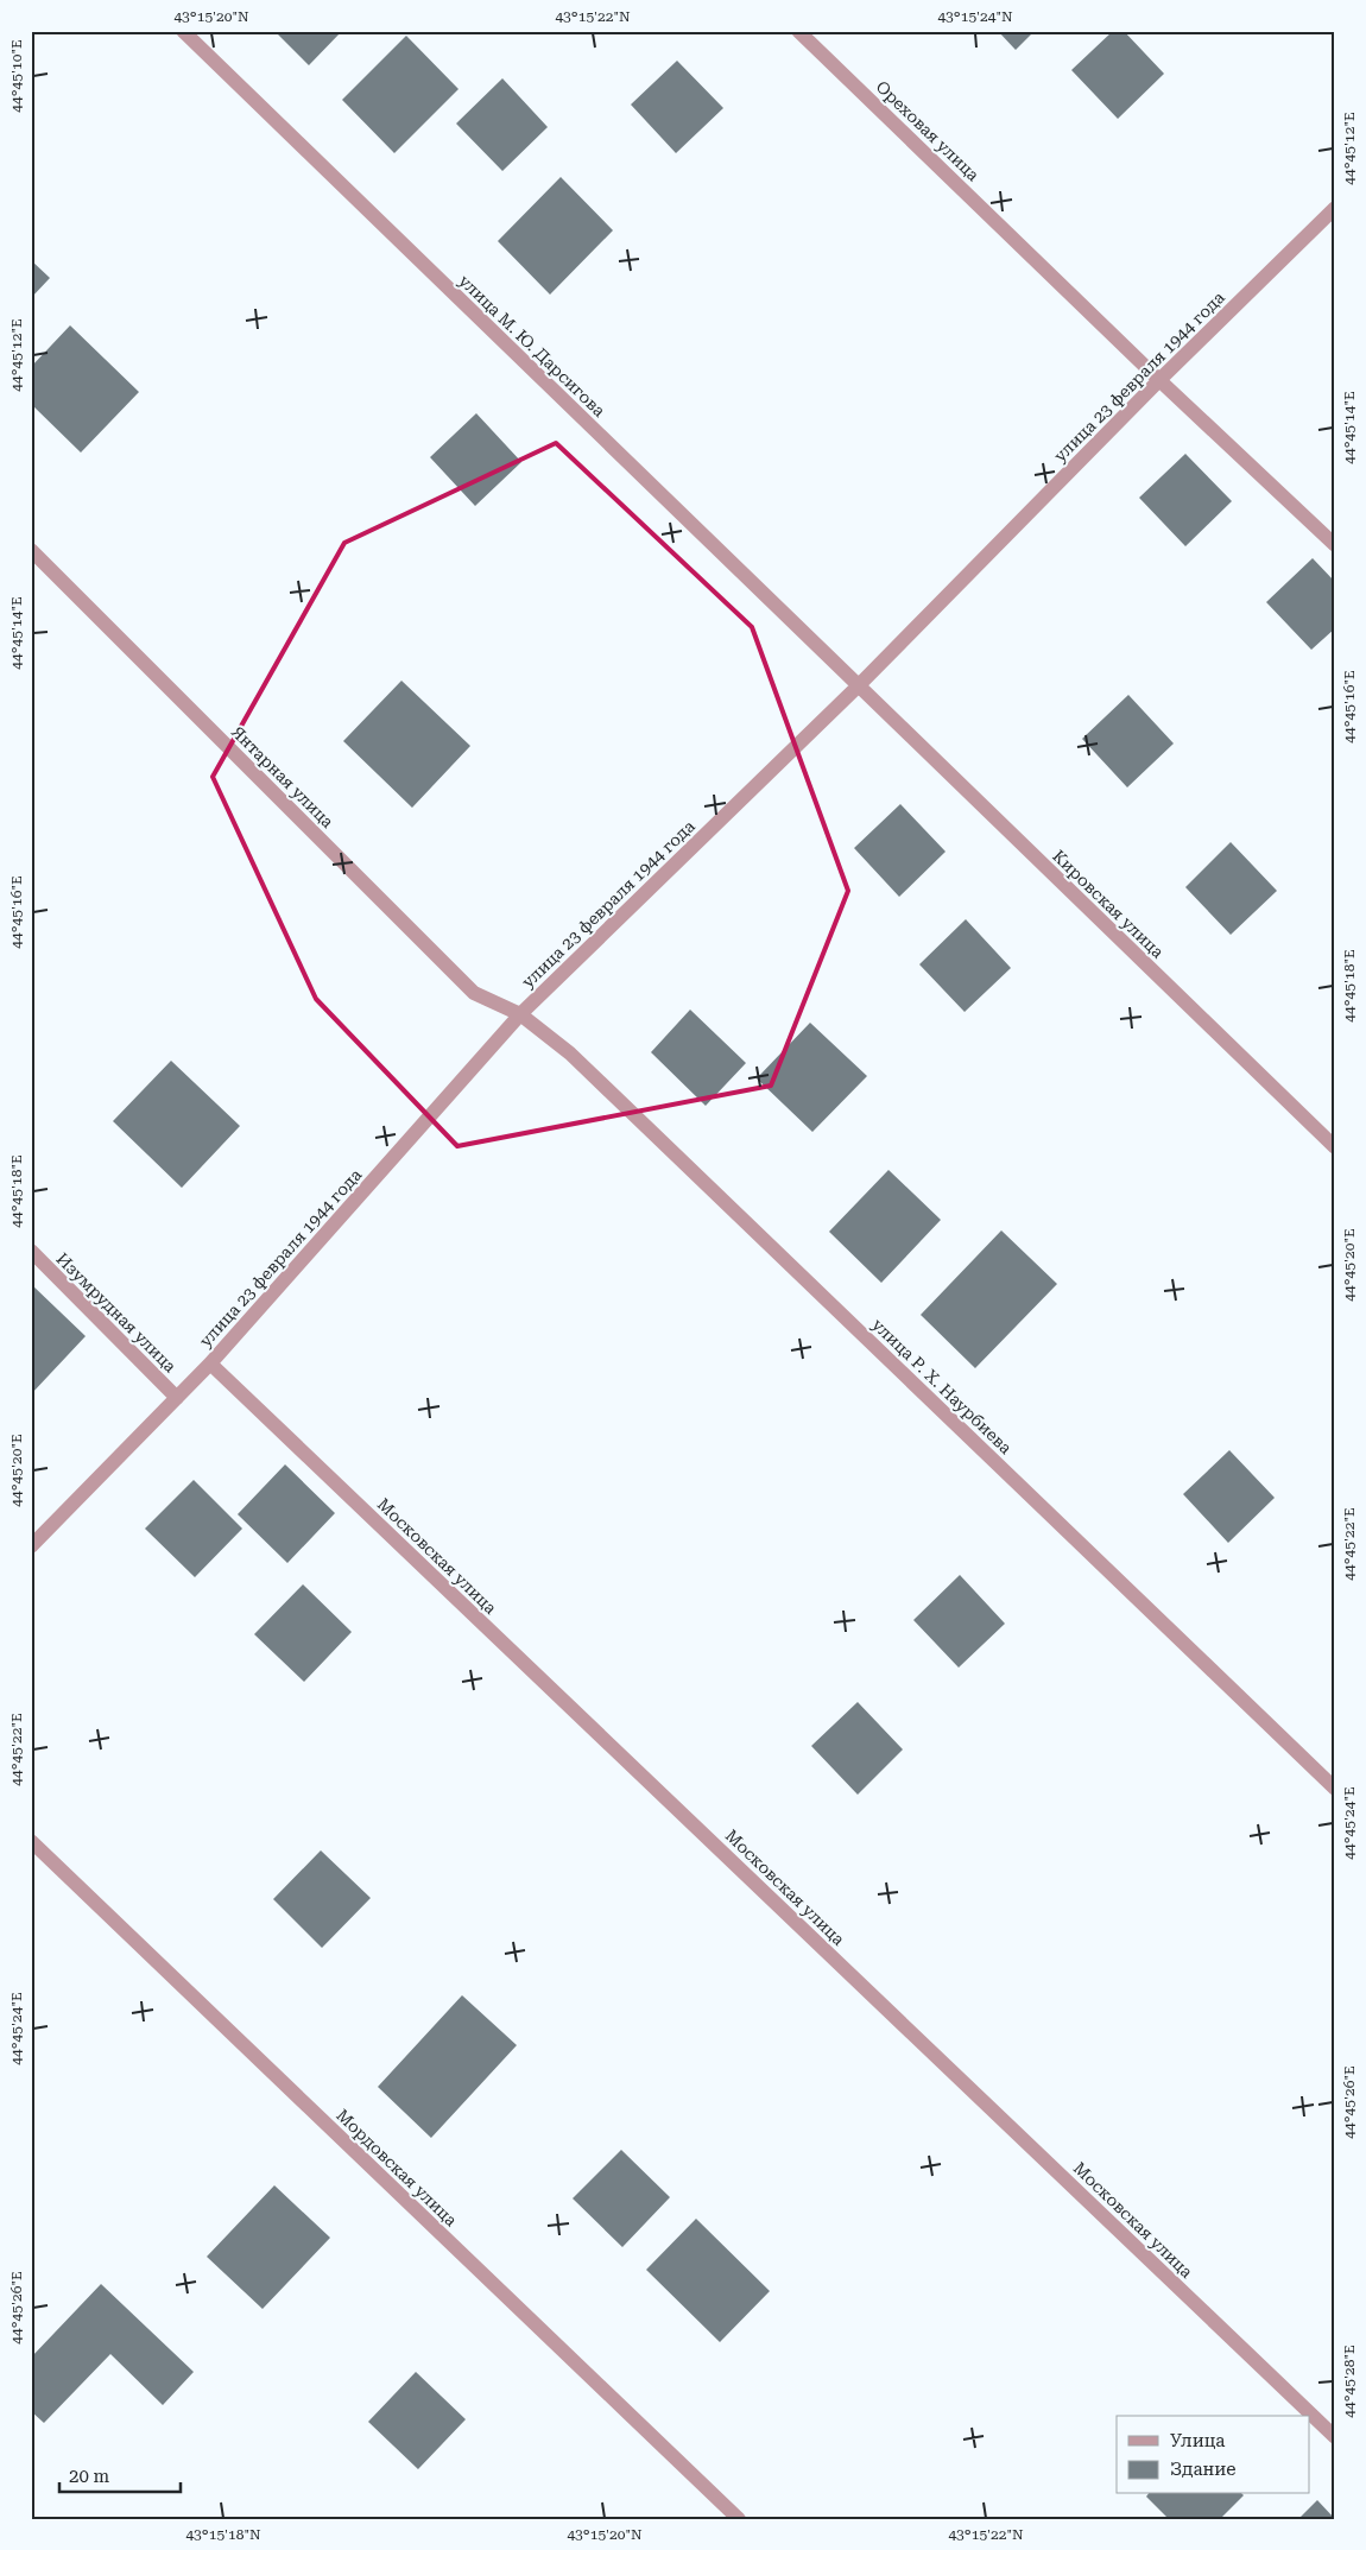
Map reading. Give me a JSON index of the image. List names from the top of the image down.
{
  "streets": {
    "street": [
      "Ореховая улица",
      "улица М. Ю. Дарсигова",
      "улица 23 февраля 1944 года",
      "Янтарная улица",
      "Кировская улица",
      "Изумрудная улица",
      "улица Р. Х. Наурбиева",
      "Московская улица",
      "Мордовская улица"
    ]
  },
  "crossings": [
    ["Ореховая улица", "улица 23 февраля 1944 года"],
    ["улица М. Ю. Дарсигова", "улица 23 февраля 1944 года"],
    ["улица М. Ю. Дарсигова", "Кировская улица"],
    ["улица 23 февраля 1944 года", "Янтарная улица"],
    ["улица 23 февраля 1944 года", "Кировская улица"],
    ["улица 23 февраля 1944 года", "Изумрудная улица"],
    ["улица 23 февраля 1944 года", "улица Р. Х. Наурбиева"],
    ["улица 23 февраля 1944 года", "Московская улица"],
    ["Янтарная улица", "улица Р. Х. Наурбиева"]
  ],
  "legend": ["Улица", "Здание"],
  "scale_bar": "20 m",
  "coordinates": [
    "43°15'20\"N",
    "43°15'22\"N",
    "43°15'24\"N",
    "44°45'10\"E",
    "44°45'12\"E",
    "44°45'14\"E",
    "44°45'16\"E",
    "44°45'18\"E",
    "44°45'20\"E",
    "44°45'22\"E",
    "44°45'24\"E",
    "44°45'26\"E",
    "44°45'28\"E",
    "43°15'18\"N"
  ]
}
